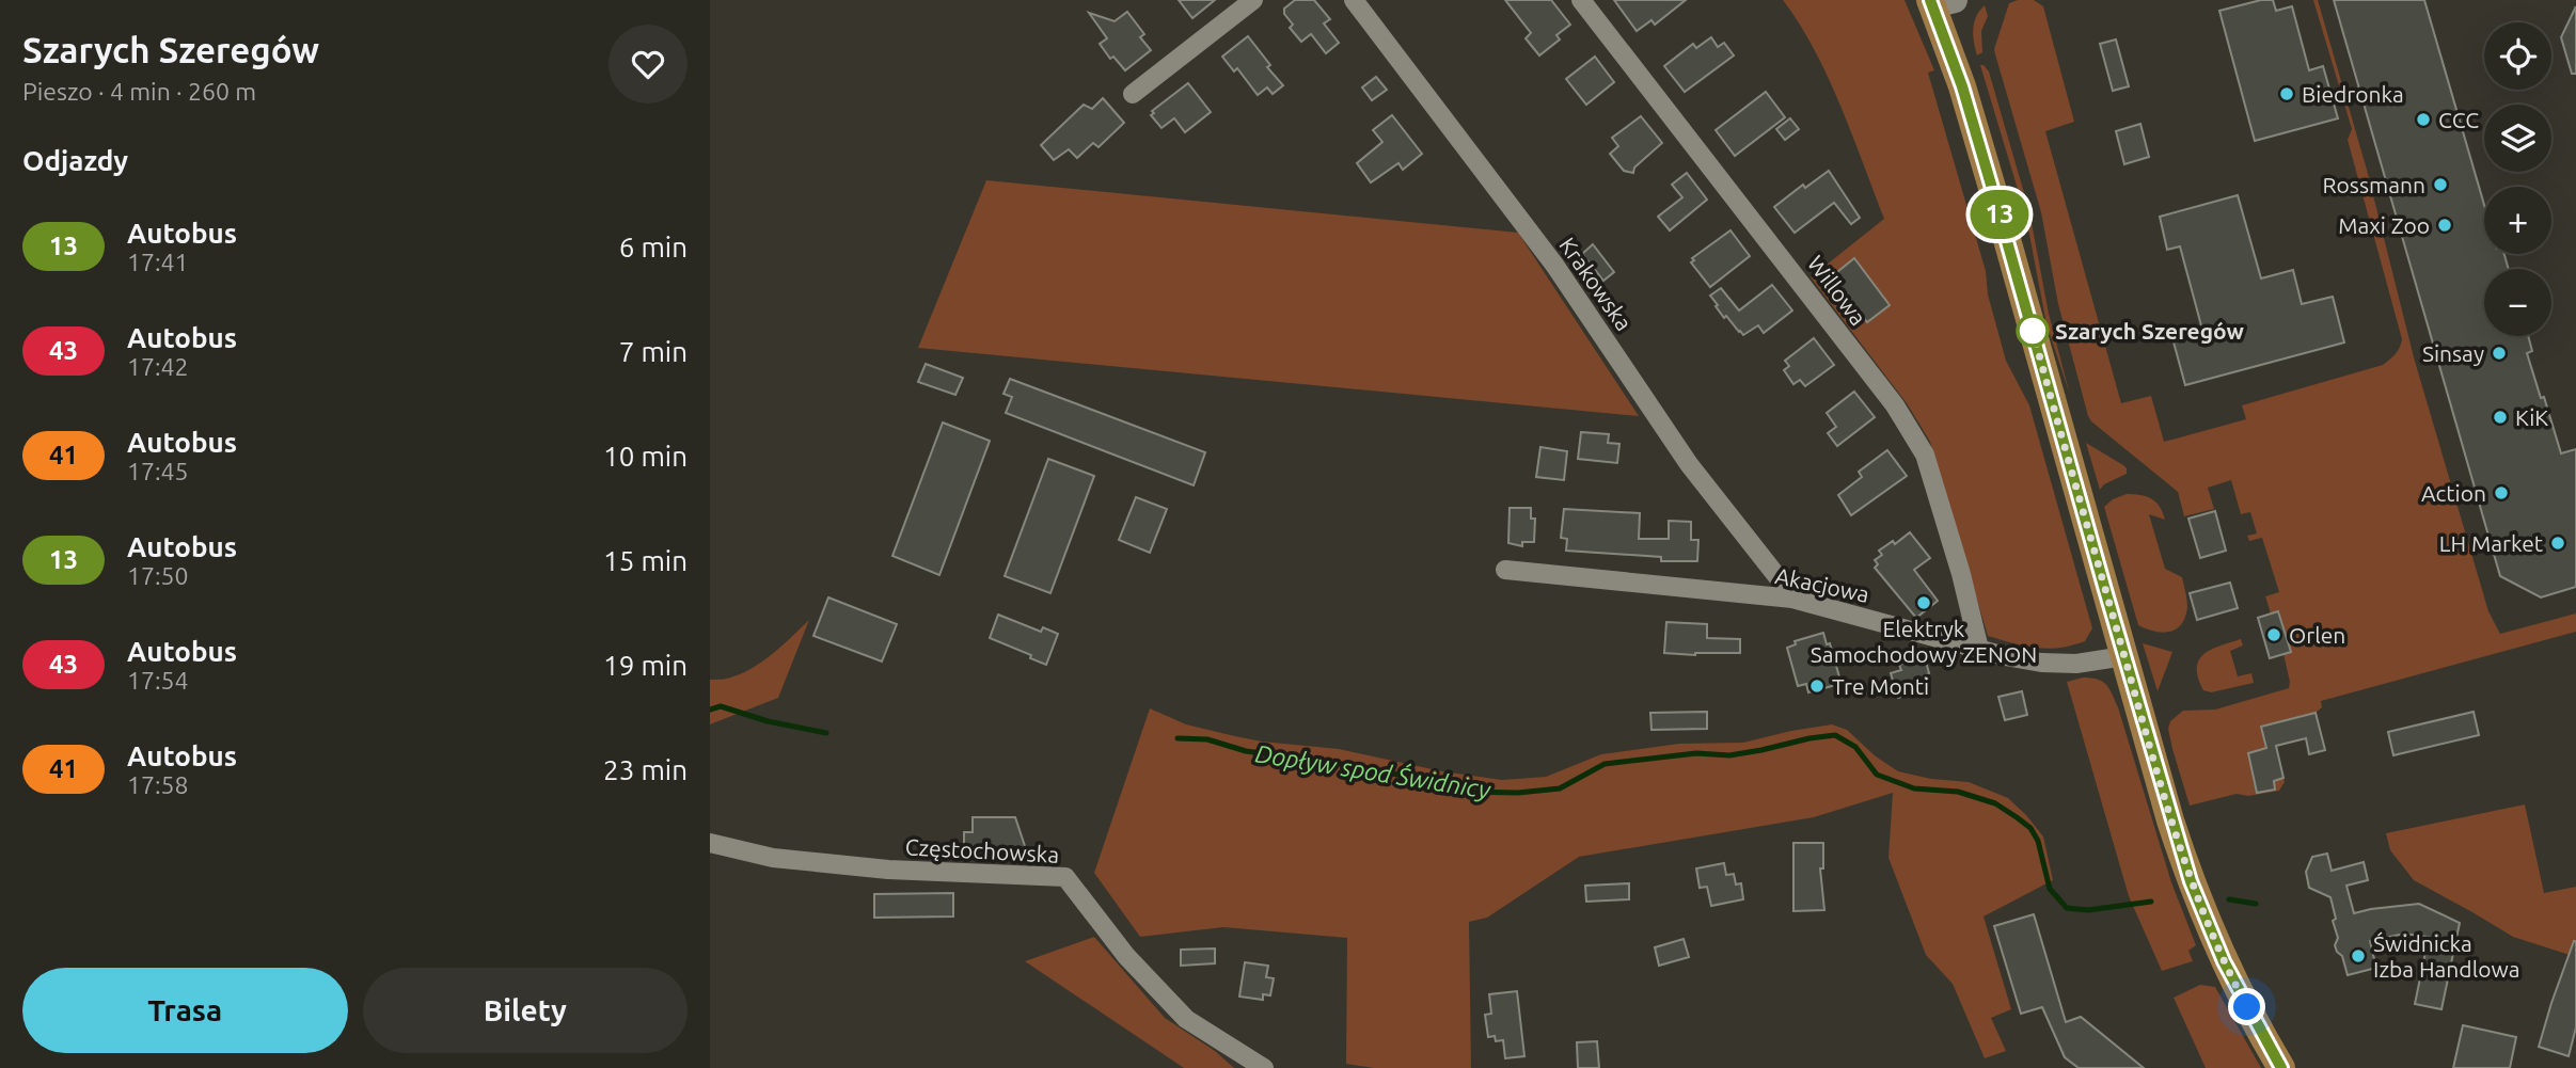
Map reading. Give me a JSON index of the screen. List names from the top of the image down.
{
  "streets": {
    "street": [
      "Krakowska",
      "Willowa",
      "Akacjowa",
      "Częstochowska"
    ]
  },
  "crossings": [
    ["Krakowska", "Akacjowa"],
    ["Willowa", "Akacjowa"]
  ],
  "water": ["Dopływ spod Świdnicy"],
  "places": [
    "Biedronka",
    "CCC",
    "Rossmann",
    "Maxi Zoo",
    "Szarych Szeregów",
    "Sinsay",
    "KiK",
    "Action",
    "LH Market",
    "Elektryk Samochodowy ZENON",
    "Orlen",
    "Tre Monti",
    "Świdnicka Izba Handlowa"
  ],
  "lines": ["bus line 13"],
  "page": {
    "heading": [
      ["Szarych Szeregów", "Pieszo · 4 min · 260 m"],
      "Odjazdy"
    ],
    "on_map": "13",
    "map_buttons": ["+", "−"],
    "list": [
      {
        "mark": "13",
        "name": "Autobus",
        "note": "17:41",
        "value": "6 min"
      },
      {
        "mark": "43",
        "name": "Autobus",
        "note": "17:42",
        "value": "7 min"
      },
      {
        "mark": "41",
        "name": "Autobus",
        "note": "17:45",
        "value": "10 min"
      },
      {
        "mark": "13",
        "name": "Autobus",
        "note": "17:50",
        "value": "15 min"
      },
      {
        "mark": "43",
        "name": "Autobus",
        "note": "17:54",
        "value": "19 min"
      },
      {
        "mark": "41",
        "name": "Autobus",
        "note": "17:58",
        "value": "23 min"
      }
    ],
    "buttons": ["Trasa", "Bilety"]
  }
}
